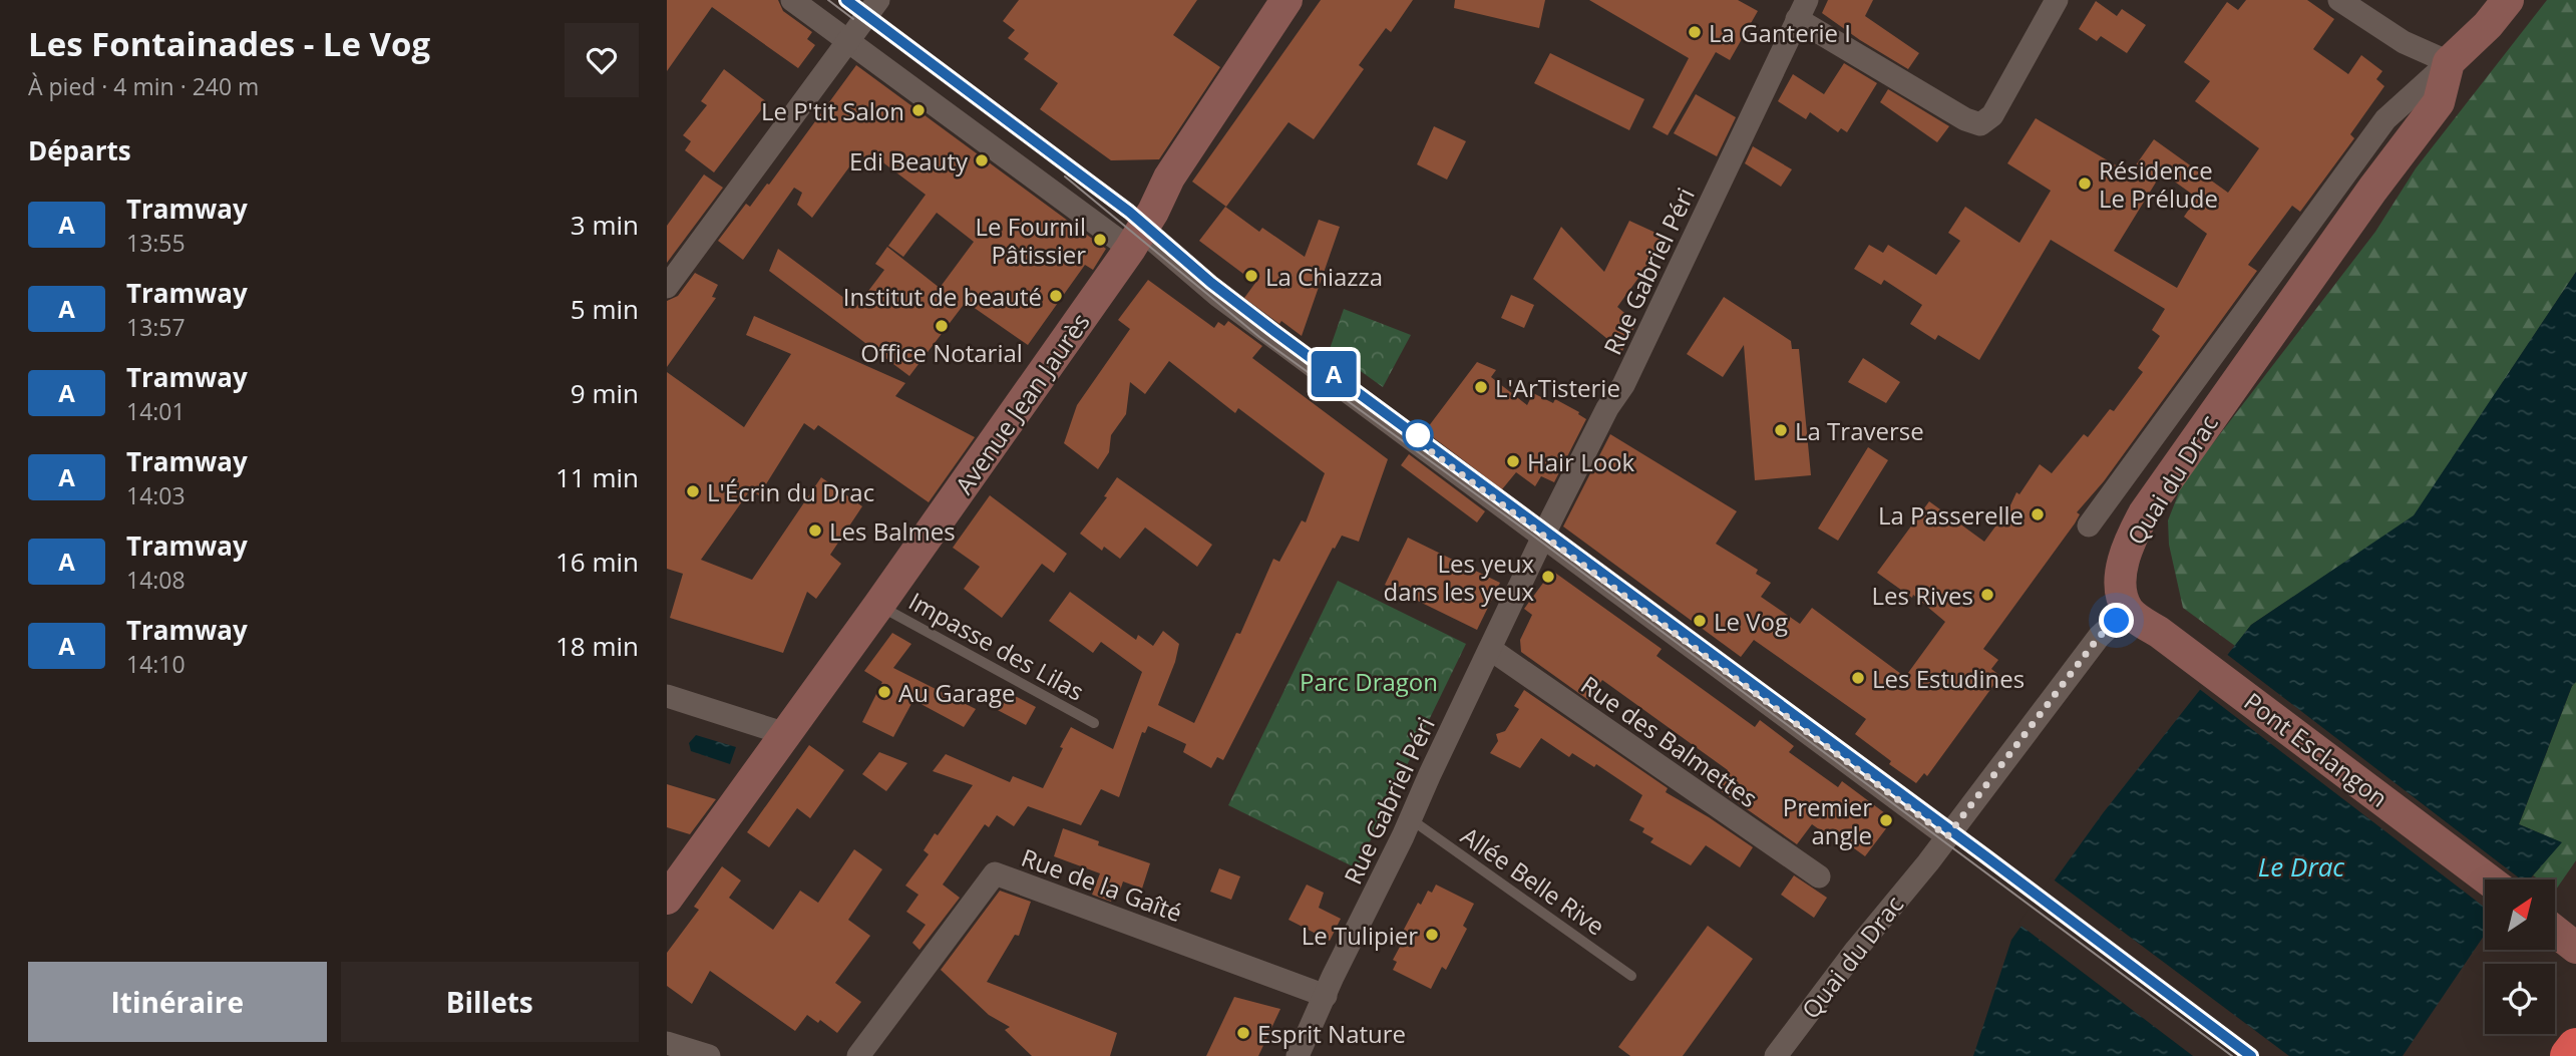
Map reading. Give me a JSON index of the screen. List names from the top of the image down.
{
  "streets": {
    "street": [
      "Rue Gabriel Péri",
      "Avenue Jean Jaurès",
      "Quai du Drac",
      "Rue des Balmettes",
      "Pont Esclangon",
      "Rue de la Gaîté"
    ],
    "lane": ["Impasse des Lilas", "Allée Belle Rive"]
  },
  "crossings": [
    ["Rue Gabriel Péri", "Rue des Balmettes"],
    ["Rue Gabriel Péri", "Allée Belle Rive"],
    ["Rue Gabriel Péri", "Rue de la Gaîté"],
    ["Avenue Jean Jaurès", "Impasse des Lilas"],
    ["Quai du Drac", "Pont Esclangon"]
  ],
  "water": ["Le Drac"],
  "parks": ["Parc Dragon"],
  "places": [
    "La Ganterie I",
    "Le P'tit Salon",
    "Edi Beauty",
    "Résidence Le Prélude",
    "Le Fournil Pâtissier",
    "La Chiazza",
    "Institut de beauté",
    "Office Notarial",
    "L'ArTisterie",
    "La Traverse",
    "Hair Look",
    "L'Écrin du Drac",
    "La Passerelle",
    "Les Balmes",
    "Les yeux dans les yeux",
    "Les Rives",
    "Le Vog",
    "Les Estudines",
    "Au Garage",
    "Premier angle",
    "Le Tulipier",
    "Esprit Nature"
  ],
  "lines": ["tram line A"],
  "north": "top right",
  "page": {
    "heading": [
      ["Les Fontainades - Le Vog", "À pied · 4 min · 240 m"],
      "Départs"
    ],
    "on_map": "A",
    "list": [
      {
        "mark": "A",
        "name": "Tramway",
        "note": "13:55",
        "value": "3 min"
      },
      {
        "mark": "A",
        "name": "Tramway",
        "note": "13:57",
        "value": "5 min"
      },
      {
        "mark": "A",
        "name": "Tramway",
        "note": "14:01",
        "value": "9 min"
      },
      {
        "mark": "A",
        "name": "Tramway",
        "note": "14:03",
        "value": "11 min"
      },
      {
        "mark": "A",
        "name": "Tramway",
        "note": "14:08",
        "value": "16 min"
      },
      {
        "mark": "A",
        "name": "Tramway",
        "note": "14:10",
        "value": "18 min"
      }
    ],
    "buttons": ["Itinéraire", "Billets"]
  }
}
